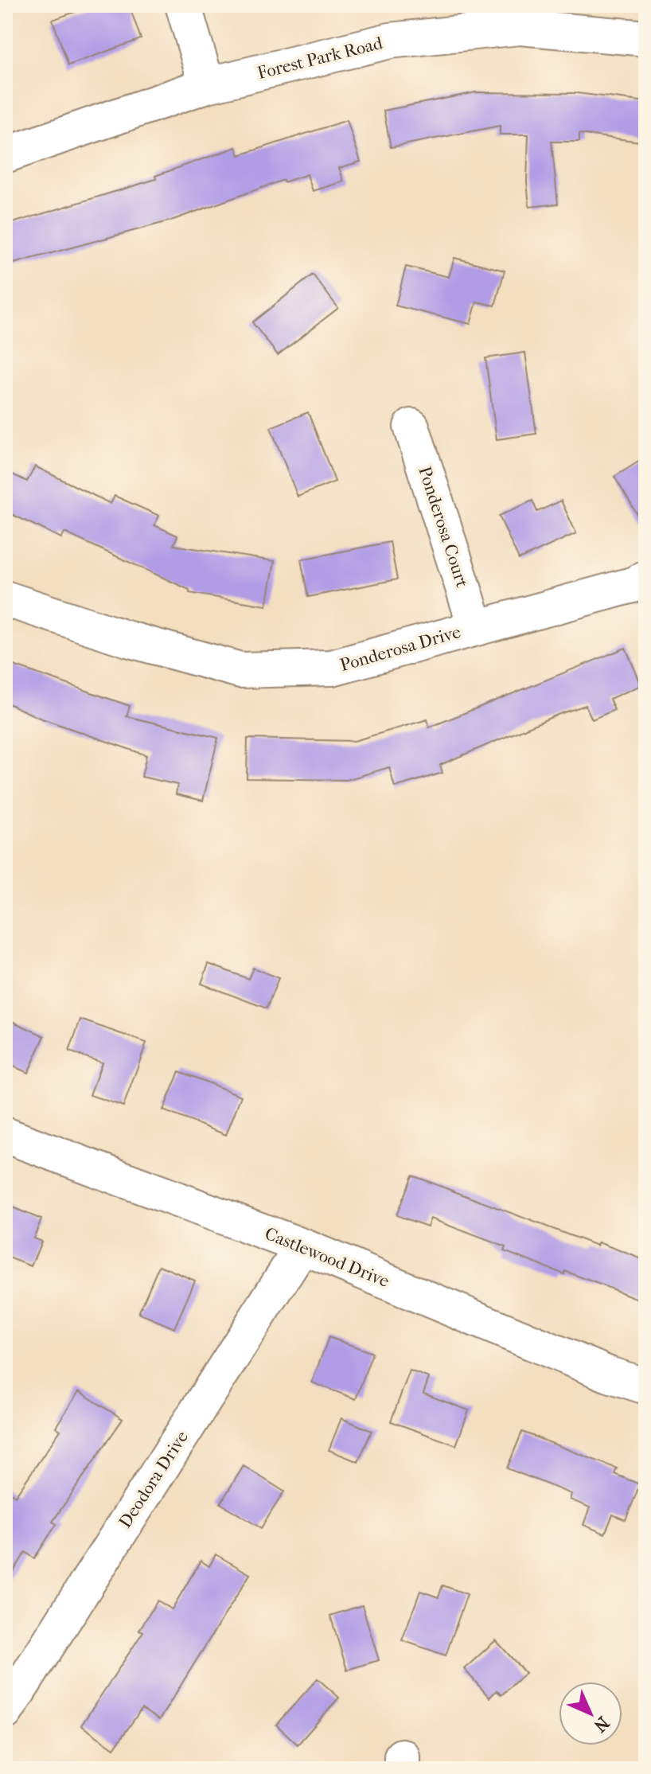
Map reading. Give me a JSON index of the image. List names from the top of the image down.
{
  "streets": {
    "street": [
      "Forest Park Road",
      "Ponderosa Court",
      "Ponderosa Drive",
      "Castlewood Drive",
      "Deodora Drive"
    ]
  },
  "crossings": [
    ["Ponderosa Court", "Ponderosa Drive"],
    ["Castlewood Drive", "Deodora Drive"]
  ],
  "north": "bottom right"
}
